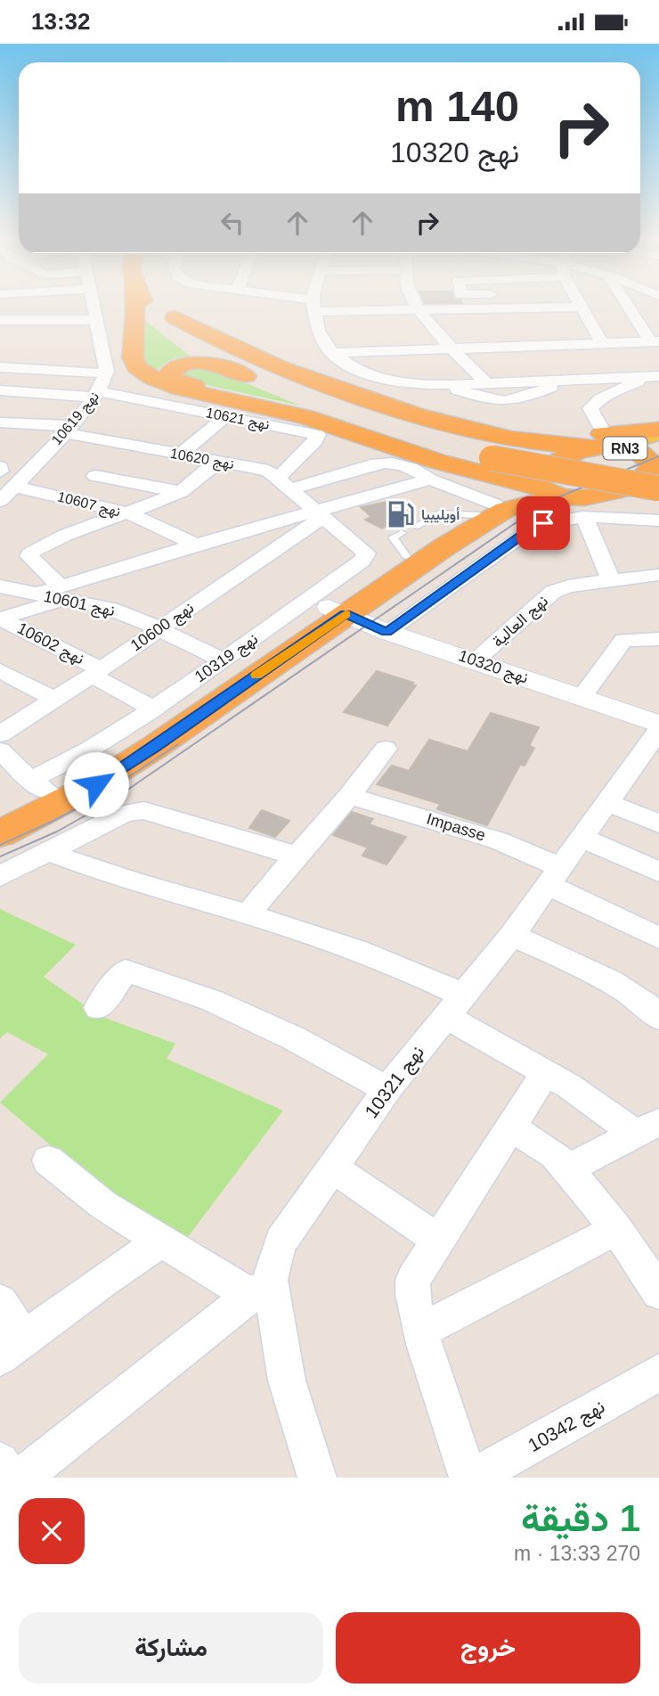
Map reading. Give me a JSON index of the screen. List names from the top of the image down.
{
  "streets": {
    "highway": ["RN3"],
    "street": [
      "نهج 10619",
      "نهج 10621",
      "نهج 10620",
      "نهج 10607",
      "نهج 10601",
      "نهج العالية",
      "نهج 10600",
      "نهج 10602",
      "نهج 10319",
      "نهج 10320",
      "Impasse",
      "نهج 10321",
      "نهج 10342"
    ]
  },
  "crossings": [
    ["نهج 10619", "نهج 10621"],
    ["نهج 10619", "نهج 10620"],
    ["نهج 10619", "نهج 10607"],
    ["نهج 10621", "نهج 10620"],
    ["RN3", "نهج 10319"],
    ["RN3", "نهج 10320"],
    ["نهج 10620", "نهج 10600"],
    ["نهج 10620", "نهج 10319"],
    ["نهج 10601", "نهج 10600"],
    ["نهج 10601", "نهج 10319"],
    ["نهج العالية", "نهج 10320"],
    ["نهج 10600", "نهج 10602"],
    ["نهج 10600", "نهج 10319"],
    ["نهج 10602", "نهج 10319"],
    ["Impasse", "نهج 10321"]
  ],
  "places": {
    "fuel station": ["أويليبيا"]
  },
  "page": {
    "status": "13:32",
    "turn": ["140 m", "نهج 10320"],
    "heading": ["1 دقيقة", "270 m · 13:33"],
    "buttons": ["خروج", "مشاركة"]
  }
}
